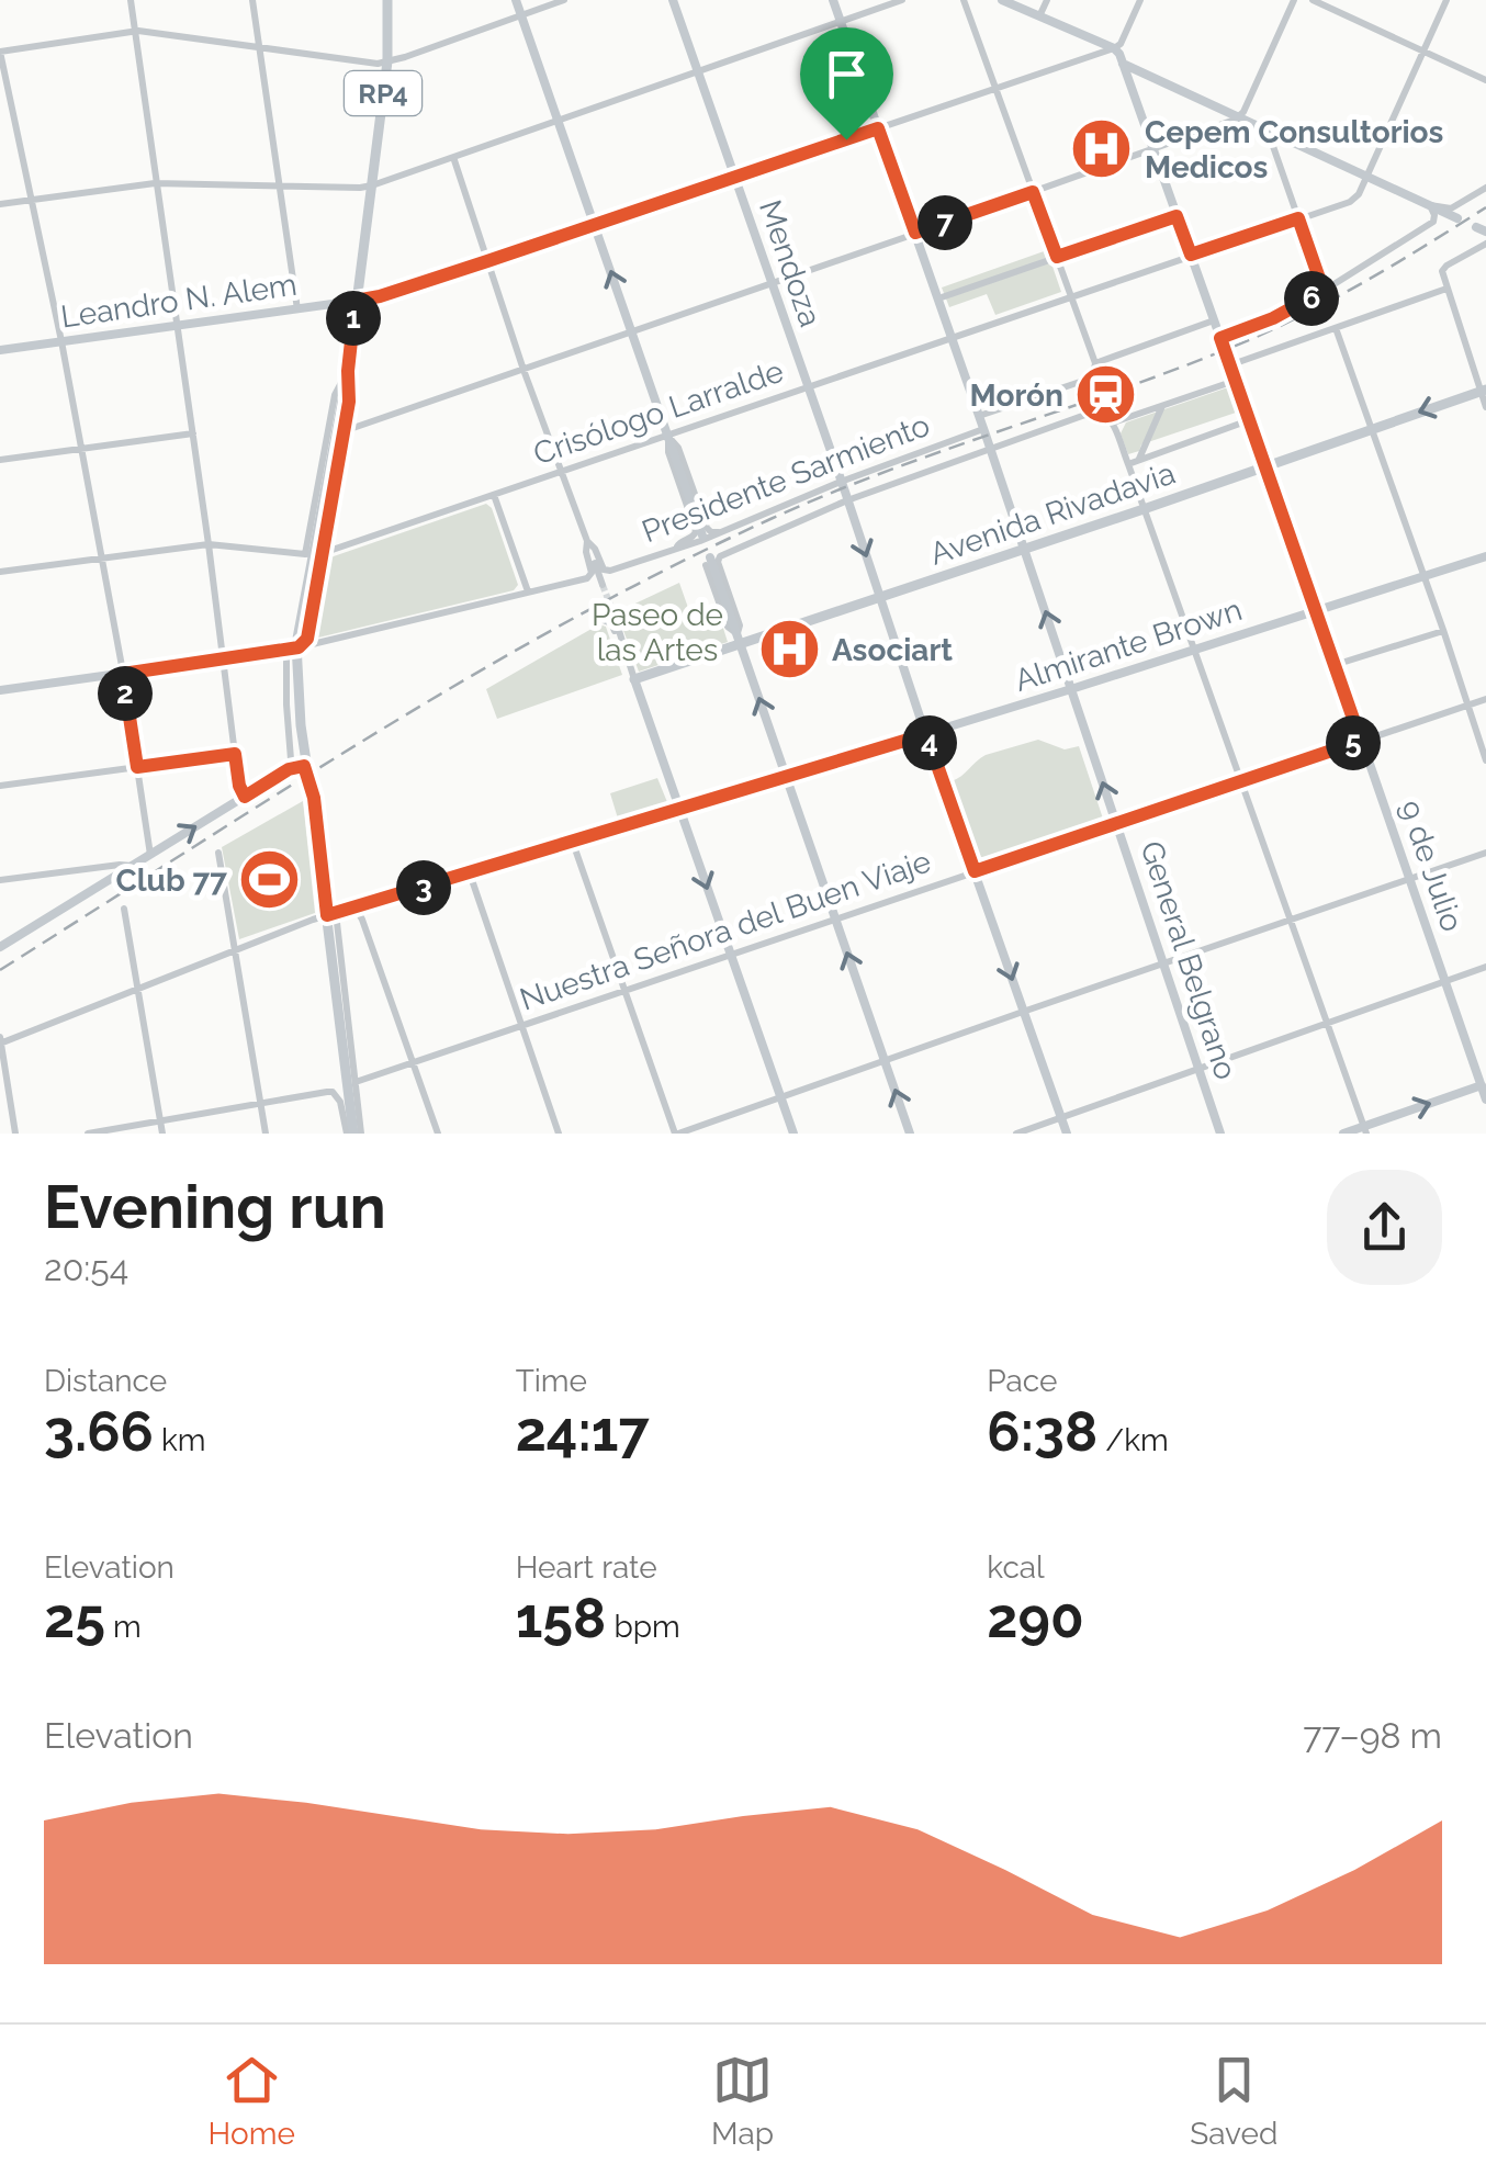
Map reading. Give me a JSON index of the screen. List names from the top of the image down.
{
  "streets": {
    "main road": ["RP4", "Avenida Rivadavia"],
    "street": [
      "Mendoza",
      "Leandro N. Alem",
      "Crisólogo Larralde",
      "Presidente Sarmiento",
      "Almirante Brown",
      "9 de Julio",
      "Nuestra Señora del Buen Viaje",
      "General Belgrano"
    ]
  },
  "crossings": [
    ["RP4", "Leandro N. Alem"],
    ["RP4", "Crisólogo Larralde"],
    ["Mendoza", "Leandro N. Alem"],
    ["Mendoza", "Crisólogo Larralde"],
    ["Mendoza", "Presidente Sarmiento"],
    ["Mendoza", "Avenida Rivadavia"],
    ["Mendoza", "Almirante Brown"],
    ["Mendoza", "Nuestra Señora del Buen Viaje"],
    ["Leandro N. Alem", "9 de Julio"],
    ["Leandro N. Alem", "General Belgrano"],
    ["Crisólogo Larralde", "9 de Julio"],
    ["Crisólogo Larralde", "General Belgrano"],
    ["Presidente Sarmiento", "General Belgrano"],
    ["Avenida Rivadavia", "9 de Julio"],
    ["Avenida Rivadavia", "General Belgrano"],
    ["Almirante Brown", "9 de Julio"],
    ["Almirante Brown", "General Belgrano"],
    ["9 de Julio", "Nuestra Señora del Buen Viaje"],
    ["Nuestra Señora del Buen Viaje", "General Belgrano"]
  ],
  "parks": ["Paseo de las Artes"],
  "places": {
    "hospital": ["Cepem Consultorios Medicos", "Asociart"],
    "station": ["Morón"],
    "sports": ["Club 77"]
  },
  "page": {
    "pins": [
      "7",
      "6",
      "1",
      "2",
      "4",
      "5",
      "3"
    ],
    "heading": ["Evening run", "20:54"],
    "stats": [
      ["Distance", "3.66 km"],
      ["Time", "24:17"],
      ["Pace", "6:38 /km"],
      ["Elevation", "25 m"],
      ["Heart rate", "158 bpm"],
      ["kcal", "290"]
    ],
    "chart": ["Elevation", "77–98 m"],
    "tabs": ["Home", "Map", "Saved"]
  }
}
